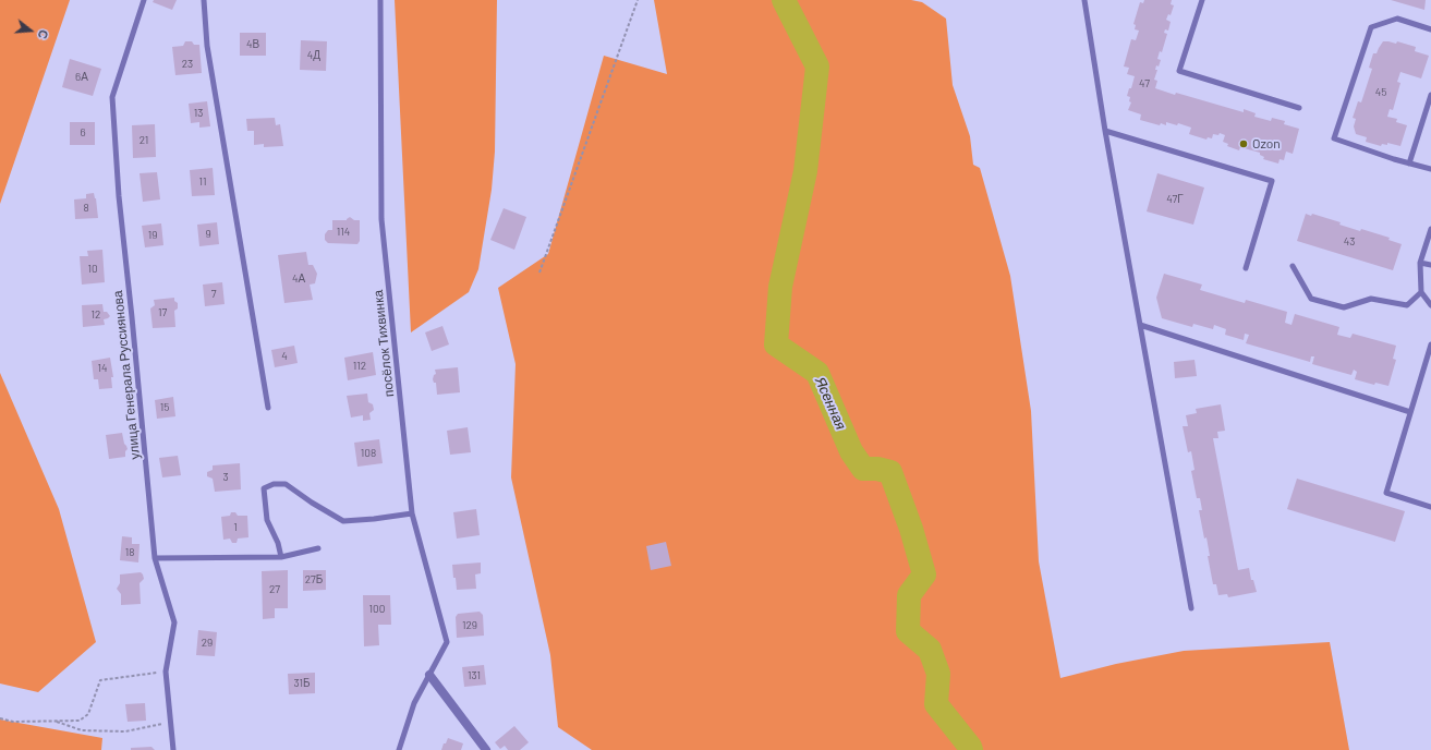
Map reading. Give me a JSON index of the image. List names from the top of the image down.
{
  "streets": {
    "lane": ["посёлок Тихвинка", "улица Генерала Руссиянова"]
  },
  "water": ["Ясенная"],
  "places": ["Ozon"],
  "house_numbers": [
    "4В",
    "4Д",
    "23",
    "6А",
    "47",
    "45",
    "13",
    "6",
    "21",
    "11",
    "47Г",
    "8",
    "114",
    "9",
    "19",
    "43",
    "10",
    "4А",
    "7",
    "17",
    "12",
    "4",
    "112",
    "14",
    "15",
    "108",
    "3",
    "1",
    "18",
    "27Б",
    "27",
    "100",
    "129",
    "29",
    "131",
    "31Б"
  ],
  "north": "right"
}
